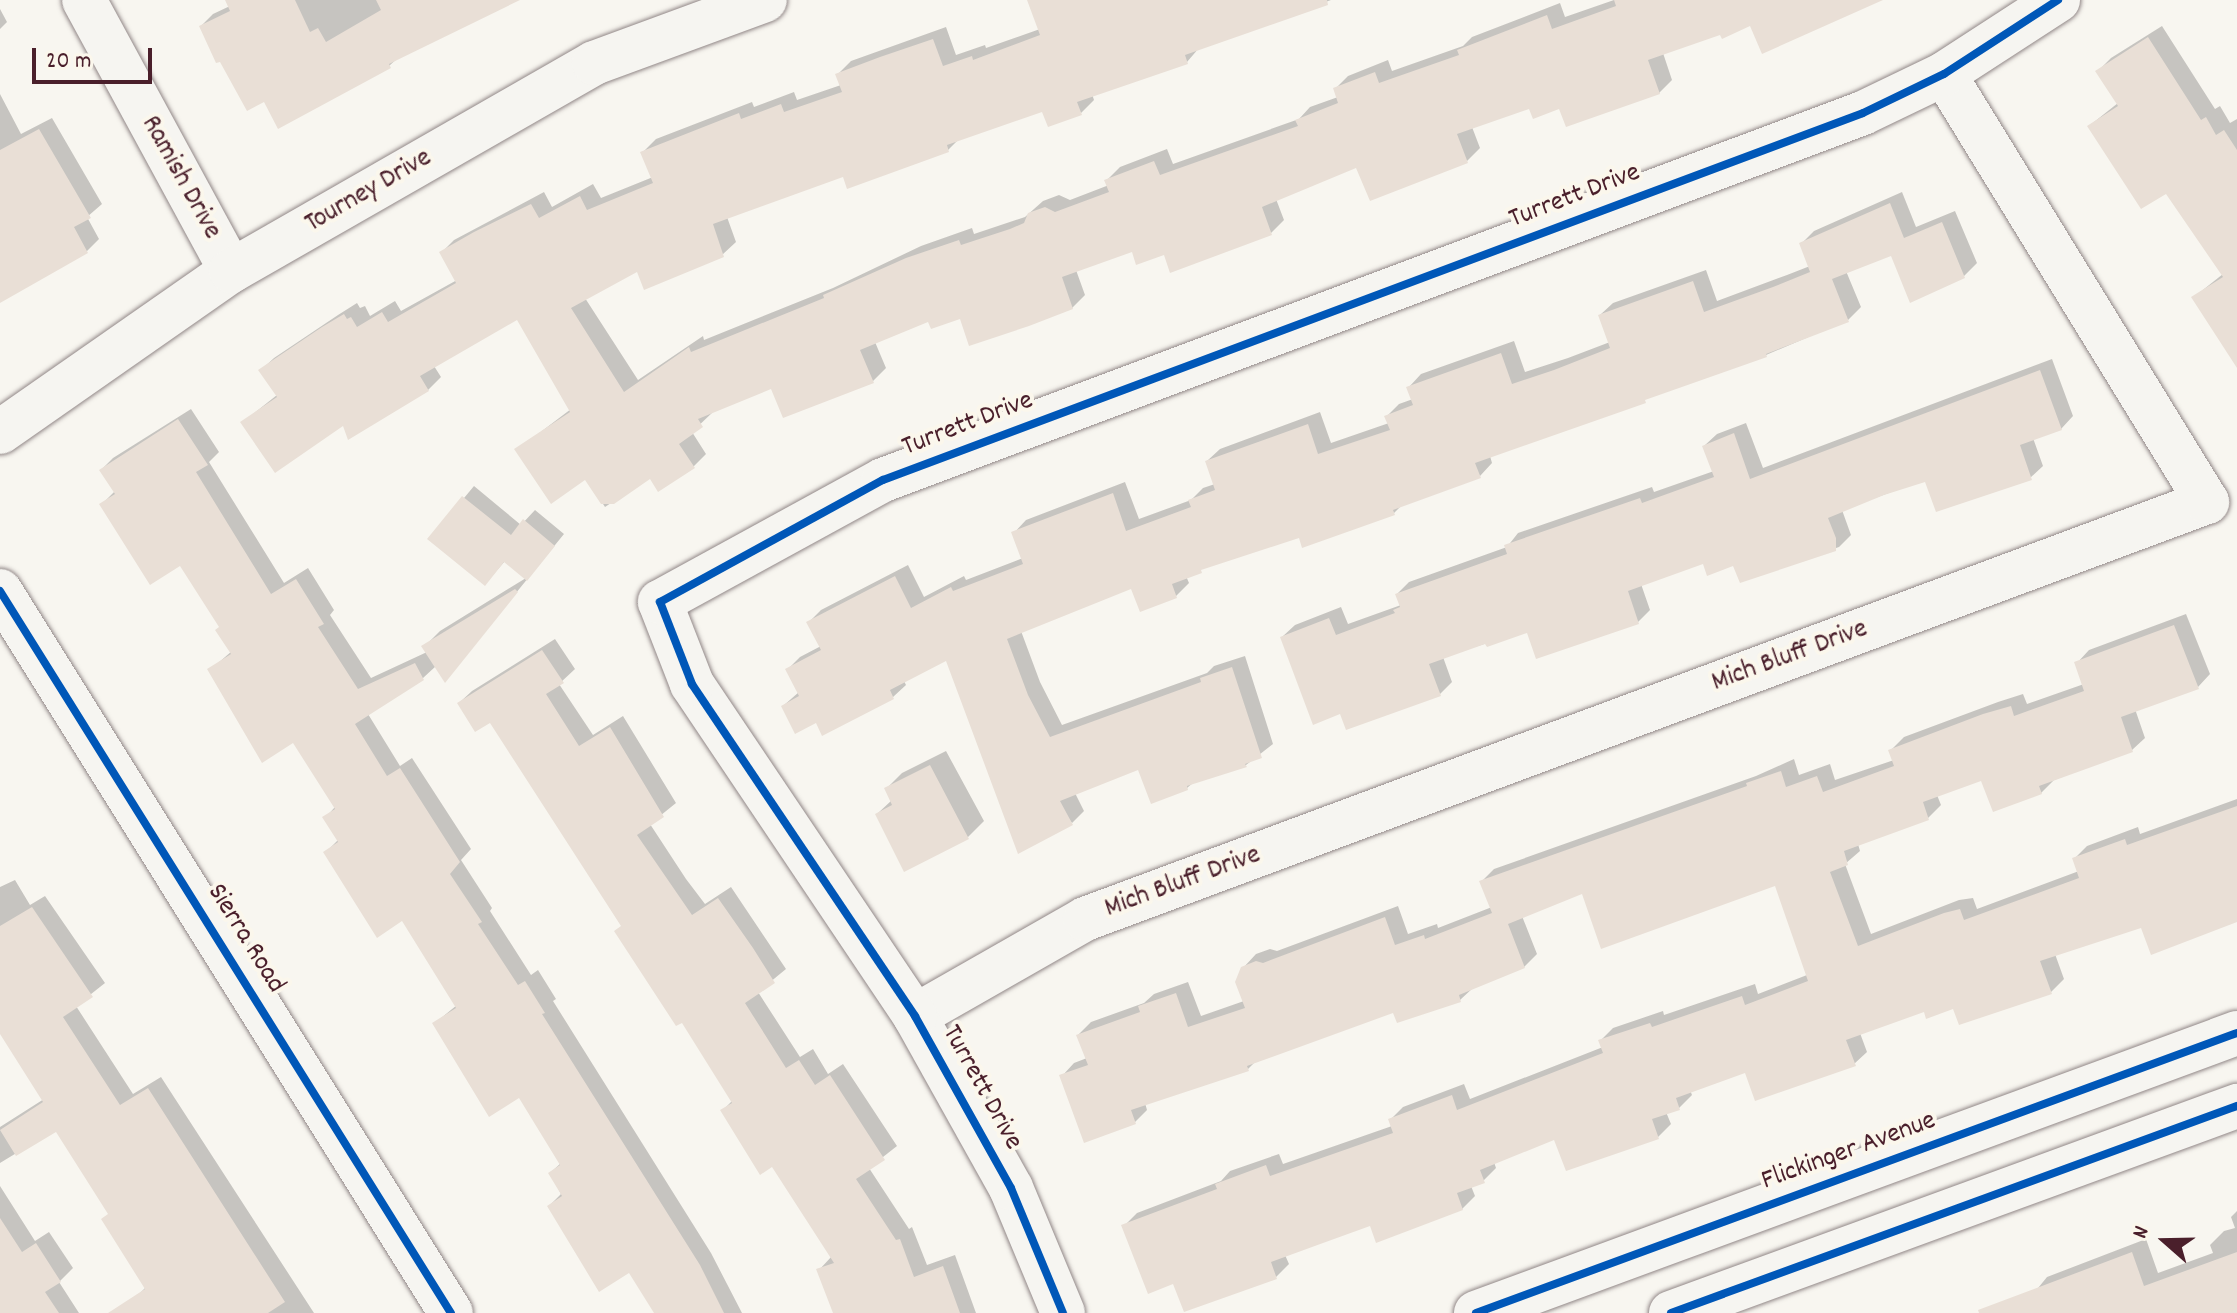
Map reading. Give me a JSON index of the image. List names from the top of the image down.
{
  "streets": {
    "street": [
      "Ramish Drive",
      "Tourney Drive",
      "Turrett Drive",
      "Mich Bluff Drive",
      "Sierra Road",
      "Flickinger Avenue"
    ]
  },
  "crossings": [
    ["Ramish Drive", "Tourney Drive"],
    ["Turrett Drive", "Mich Bluff Drive"]
  ],
  "scale_bar": "20 m",
  "north": "left"
}
